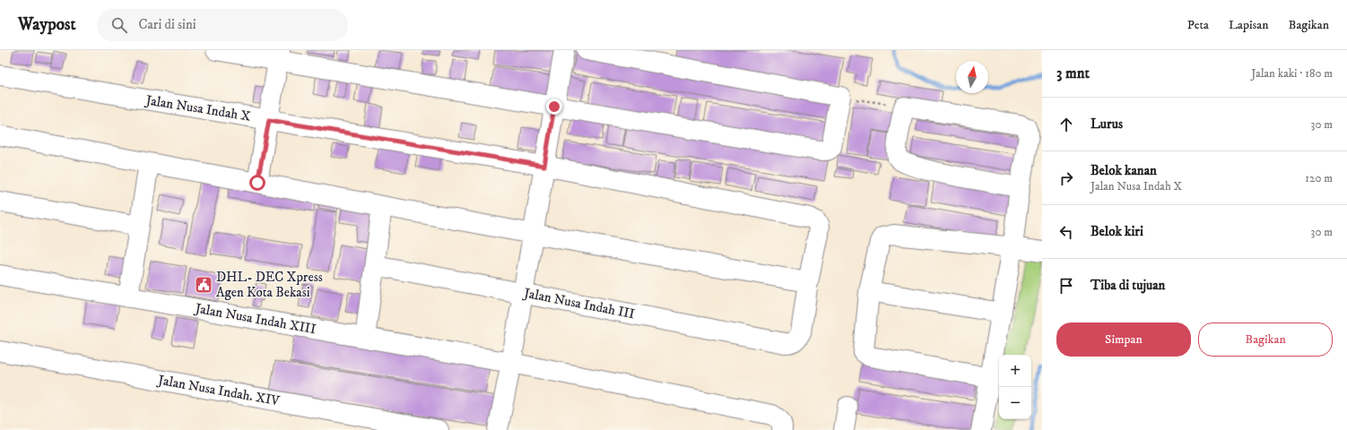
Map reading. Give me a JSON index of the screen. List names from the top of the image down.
{
  "streets": {
    "street": [
      "Jalan Nusa Indah X",
      "Jalan Nusa Indah III",
      "Jalan Nusa Indah XIII",
      "Jalan Nusa Indah. XIV"
    ]
  },
  "crossings": [
    ["Jalan Nusa Indah X", "Jalan Nusa Indah III"]
  ],
  "places": {
    "public building": ["DHL- DEC Xpress Agen Kota Bekasi"]
  },
  "north": "top",
  "page": {
    "header": "Waypost",
    "search": "Cari di sini",
    "nav": ["Peta", "Lapisan", "Bagikan"],
    "heading": ["3 mnt", "Jalan kaki · 180 m"],
    "list": [
      ["Lurus", "30 m"],
      ["Belok kanan", "Jalan Nusa Indah X", "120 m"],
      ["Belok kiri", "30 m"],
      "Tiba di tujuan"
    ],
    "buttons": ["Simpan", "Bagikan"],
    "map_buttons": ["+", "−"]
  }
}
